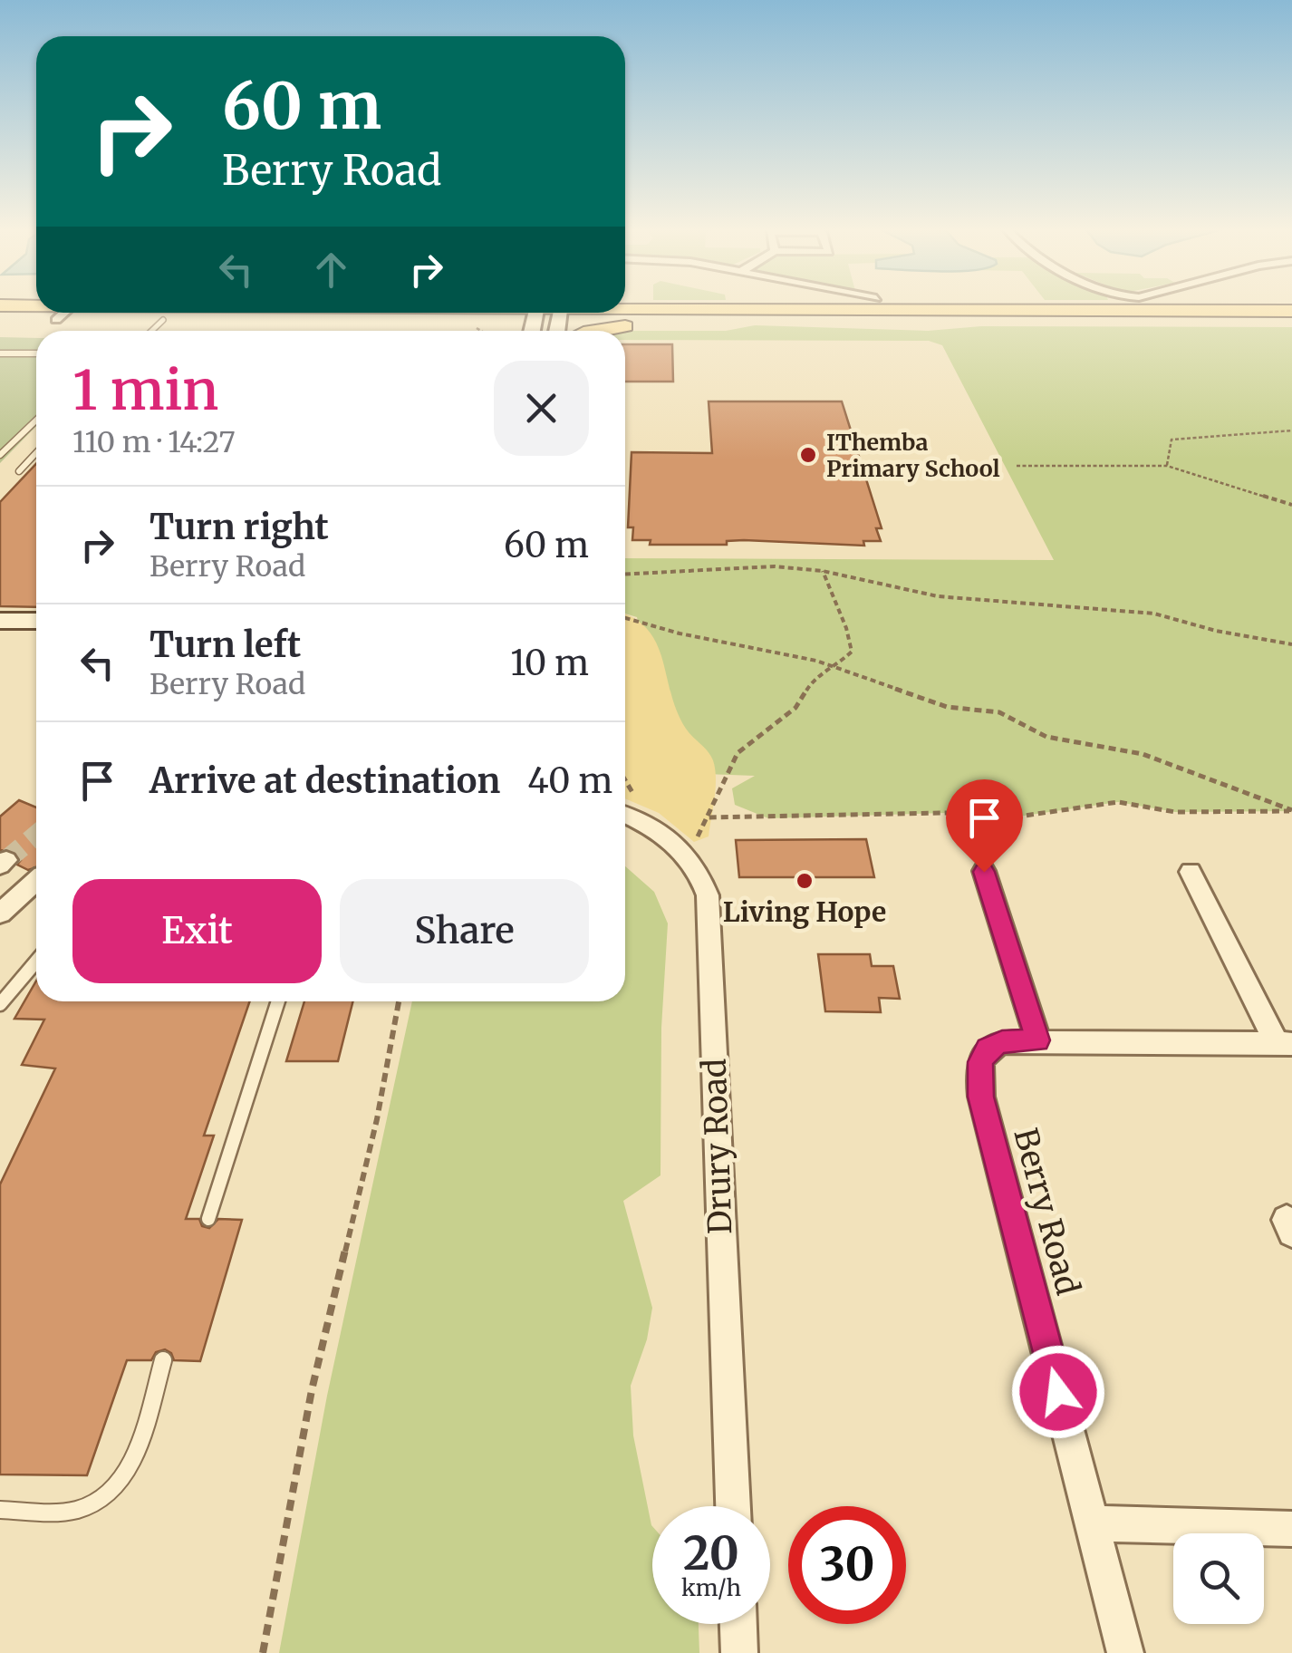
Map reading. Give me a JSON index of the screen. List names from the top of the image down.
{
  "streets": {
    "street": ["Drury Road", "Berry Road"]
  },
  "places": ["IThemba Primary School", "Living Hope"],
  "page": {
    "turn": ["60 m", "Berry Road"],
    "heading": ["1 min", "110 m · 14:27"],
    "list": [
      {
        "name": "Turn right",
        "note": "Berry Road",
        "value": "60 m"
      },
      {
        "name": "Turn left",
        "note": "Berry Road",
        "value": "10 m"
      },
      {
        "name": "Arrive at destination",
        "value": "40 m"
      }
    ],
    "buttons": ["Exit", "Share"],
    "speed": "20 km/h",
    "limit": "30"
  }
}
